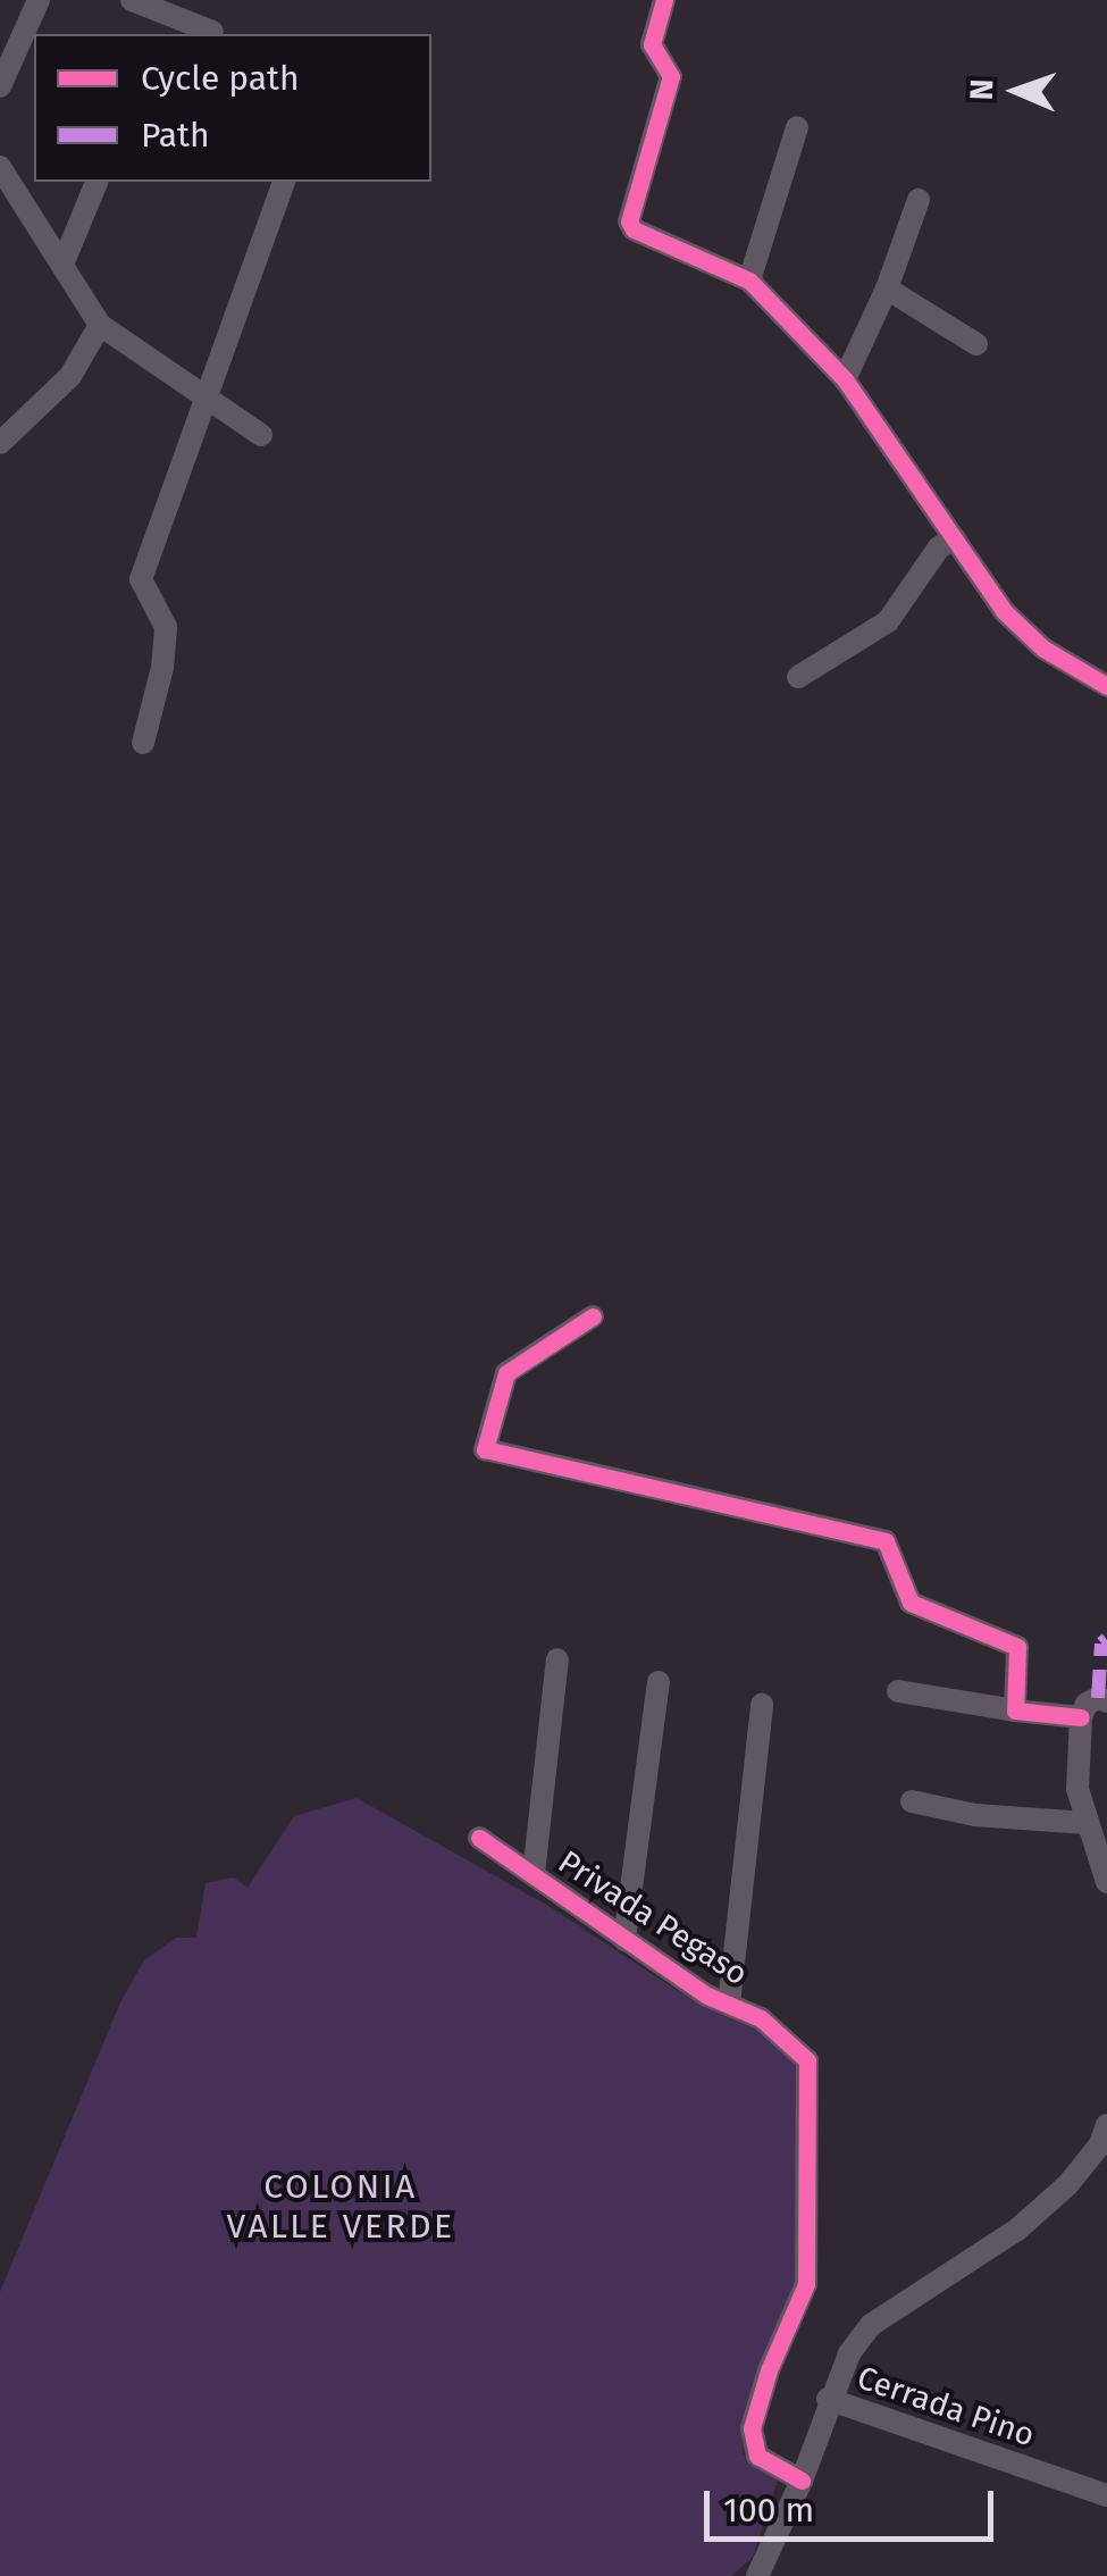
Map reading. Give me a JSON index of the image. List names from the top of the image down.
{
  "streets": {
    "street": ["Privada Pegaso", "Cerrada Pino"]
  },
  "districts": ["COLONIA VALLE VERDE"],
  "legend": ["Cycle path", "Path"],
  "scale_bar": "100 m",
  "north": "left"
}
